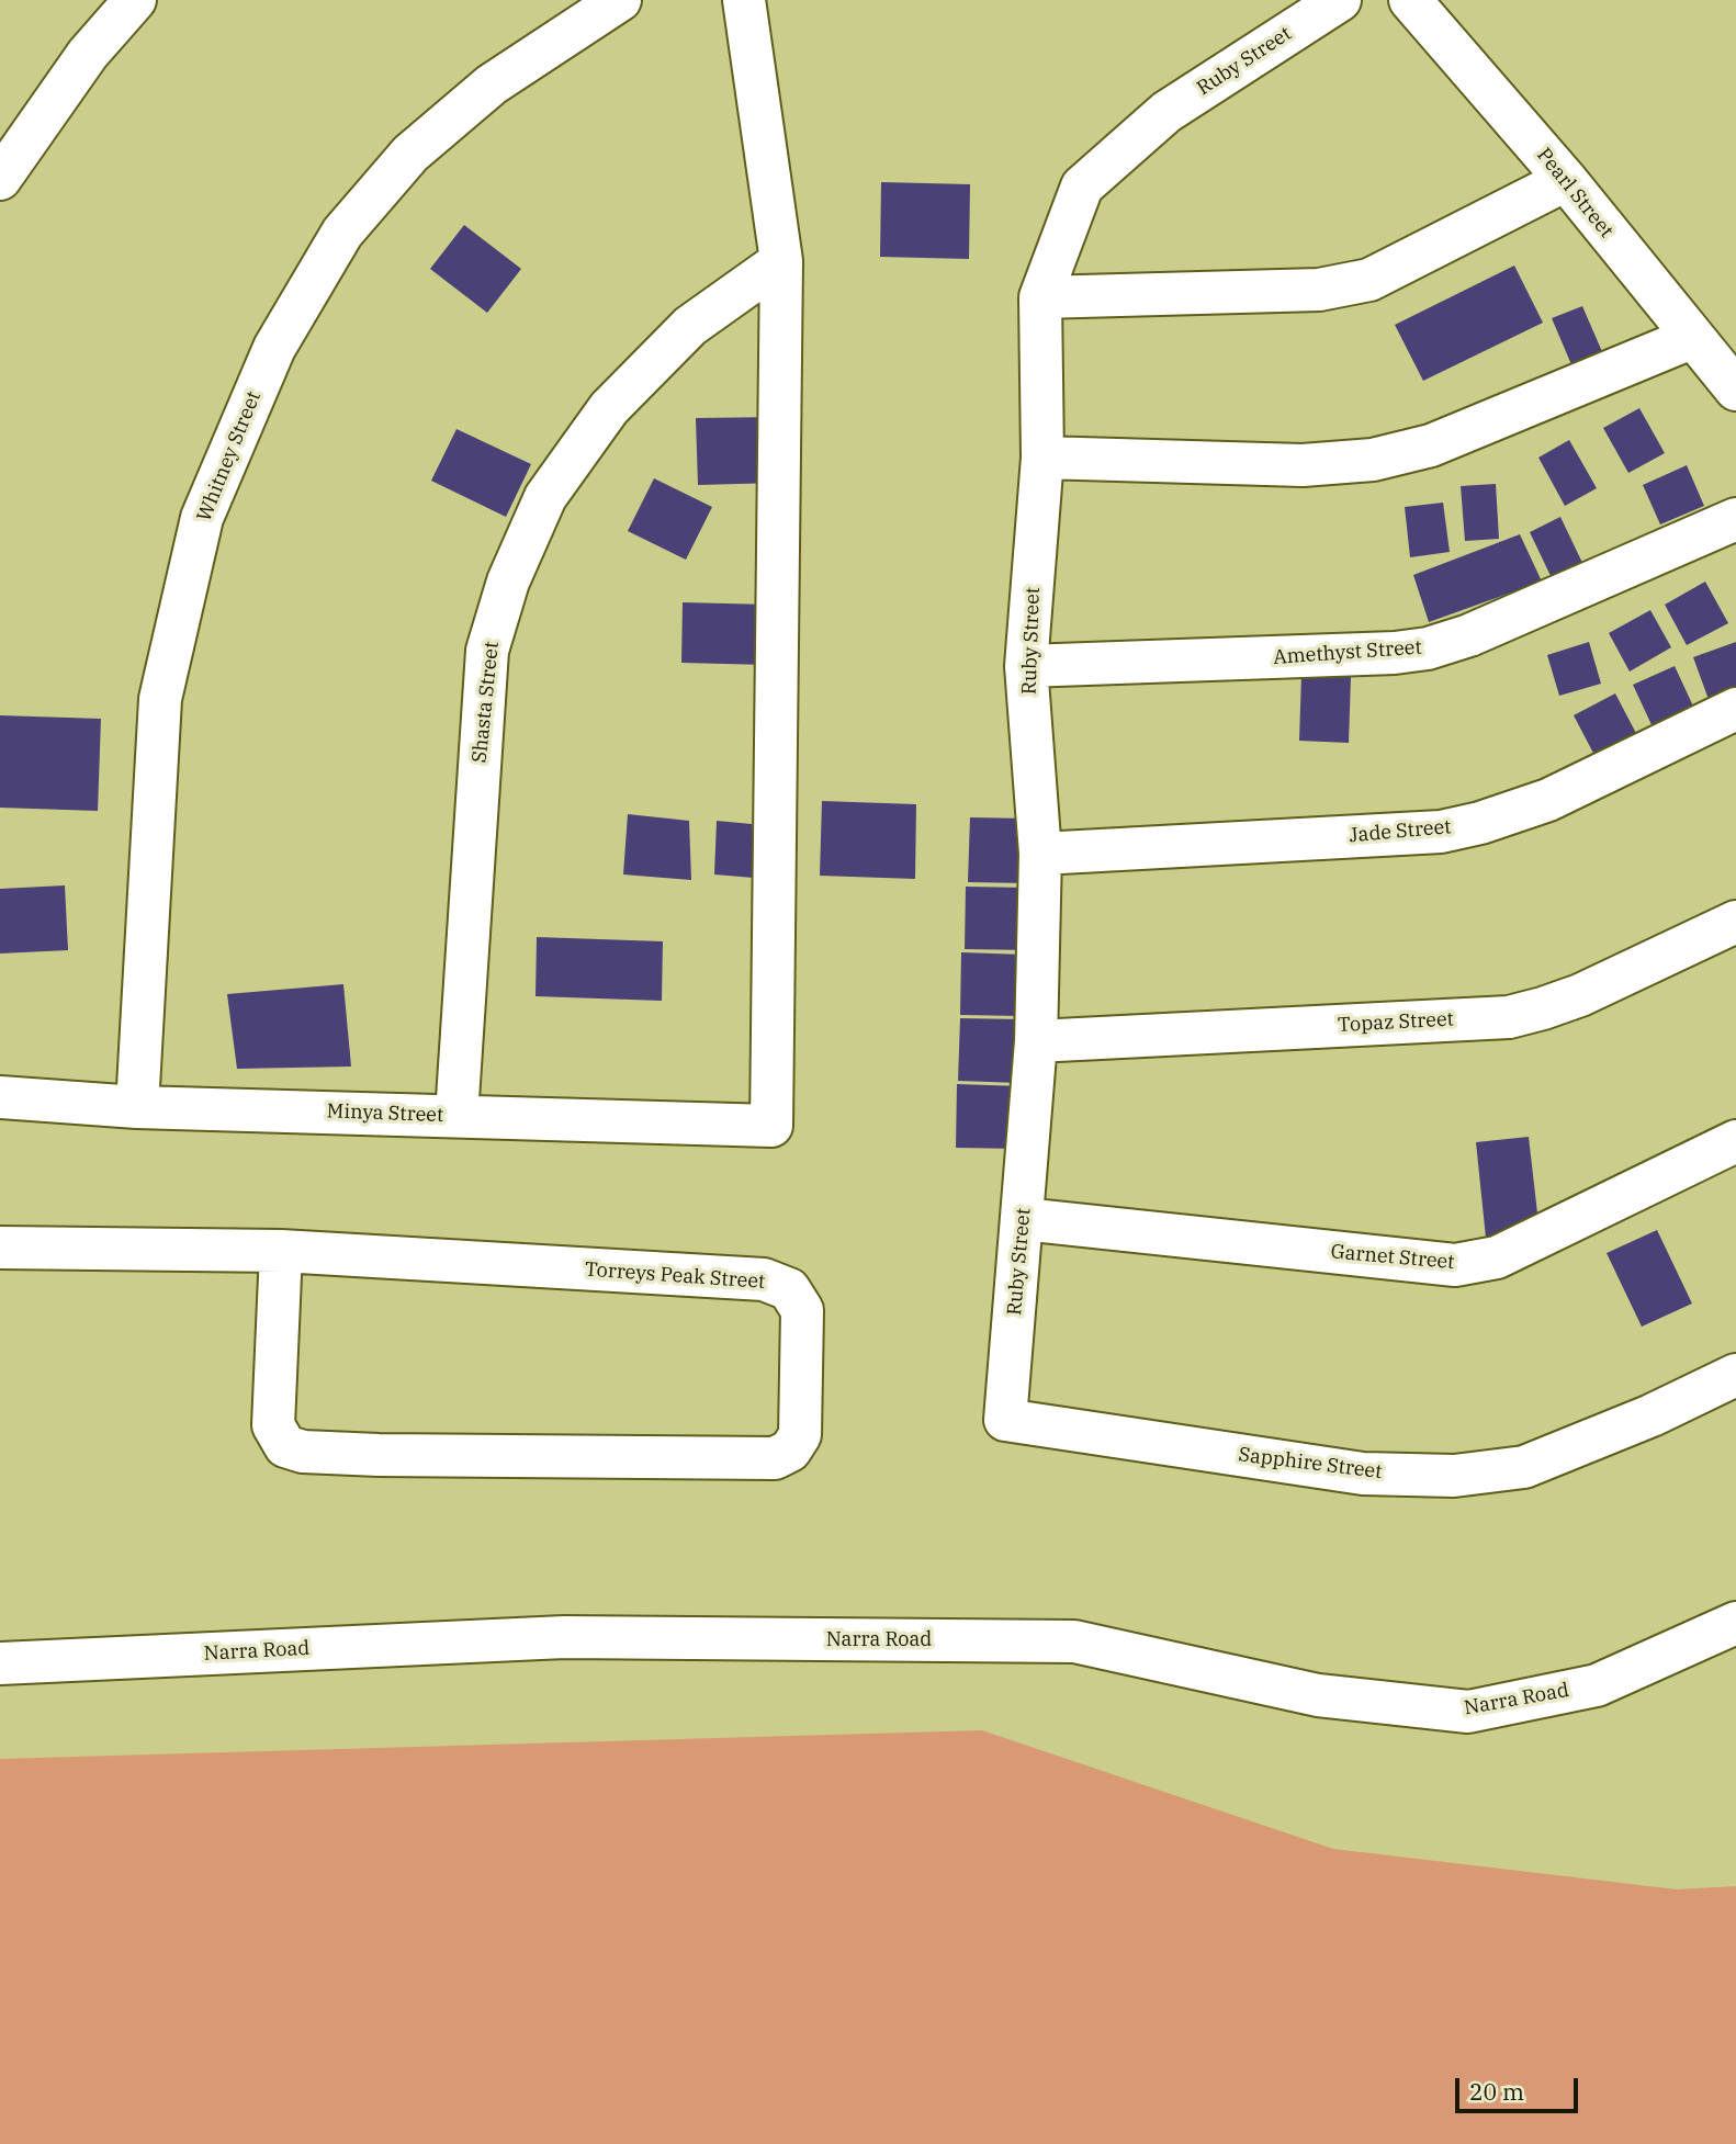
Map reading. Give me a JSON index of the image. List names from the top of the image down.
{
  "streets": {
    "street": [
      "Ruby Street",
      "Pearl Street",
      "Whitney Street",
      "Amethyst Street",
      "Shasta Street",
      "Jade Street",
      "Topaz Street",
      "Minya Street",
      "Garnet Street",
      "Torreys Peak Street",
      "Sapphire Street",
      "Narra Road"
    ]
  },
  "crossings": [
    ["Ruby Street", "Amethyst Street"],
    ["Ruby Street", "Jade Street"],
    ["Ruby Street", "Topaz Street"],
    ["Ruby Street", "Garnet Street"],
    ["Ruby Street", "Sapphire Street"],
    ["Whitney Street", "Minya Street"],
    ["Shasta Street", "Minya Street"]
  ],
  "scale_bar": "20 m"
}
